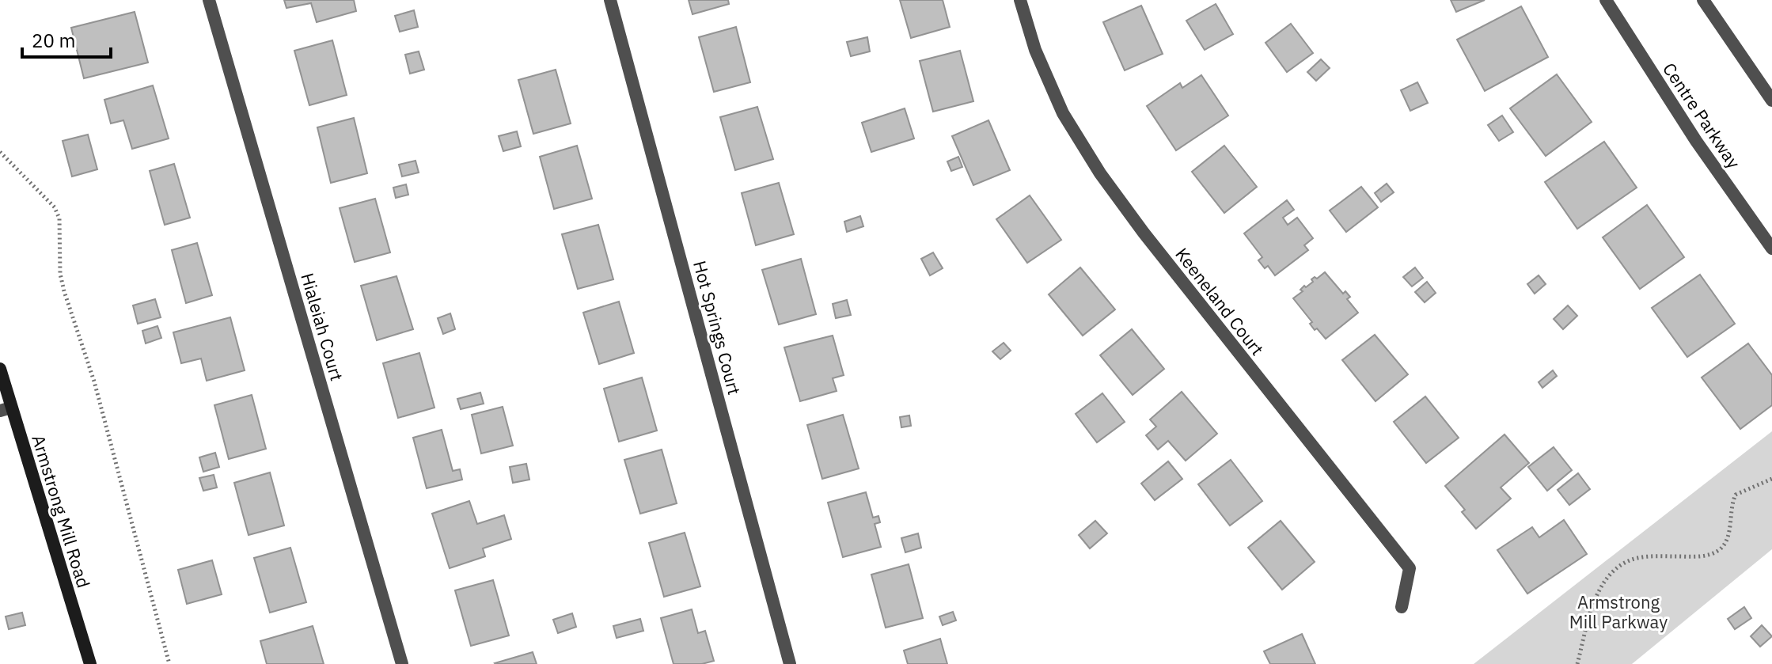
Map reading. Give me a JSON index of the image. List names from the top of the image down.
{
  "streets": {
    "main road": ["Armstrong Mill Road"],
    "street": [
      "Centre Parkway",
      "Keeneland Court",
      "Hialeiah Court",
      "Hot Springs Court"
    ]
  },
  "parks": ["Armstrong Mill Parkway"],
  "scale_bar": "20 m"
}
